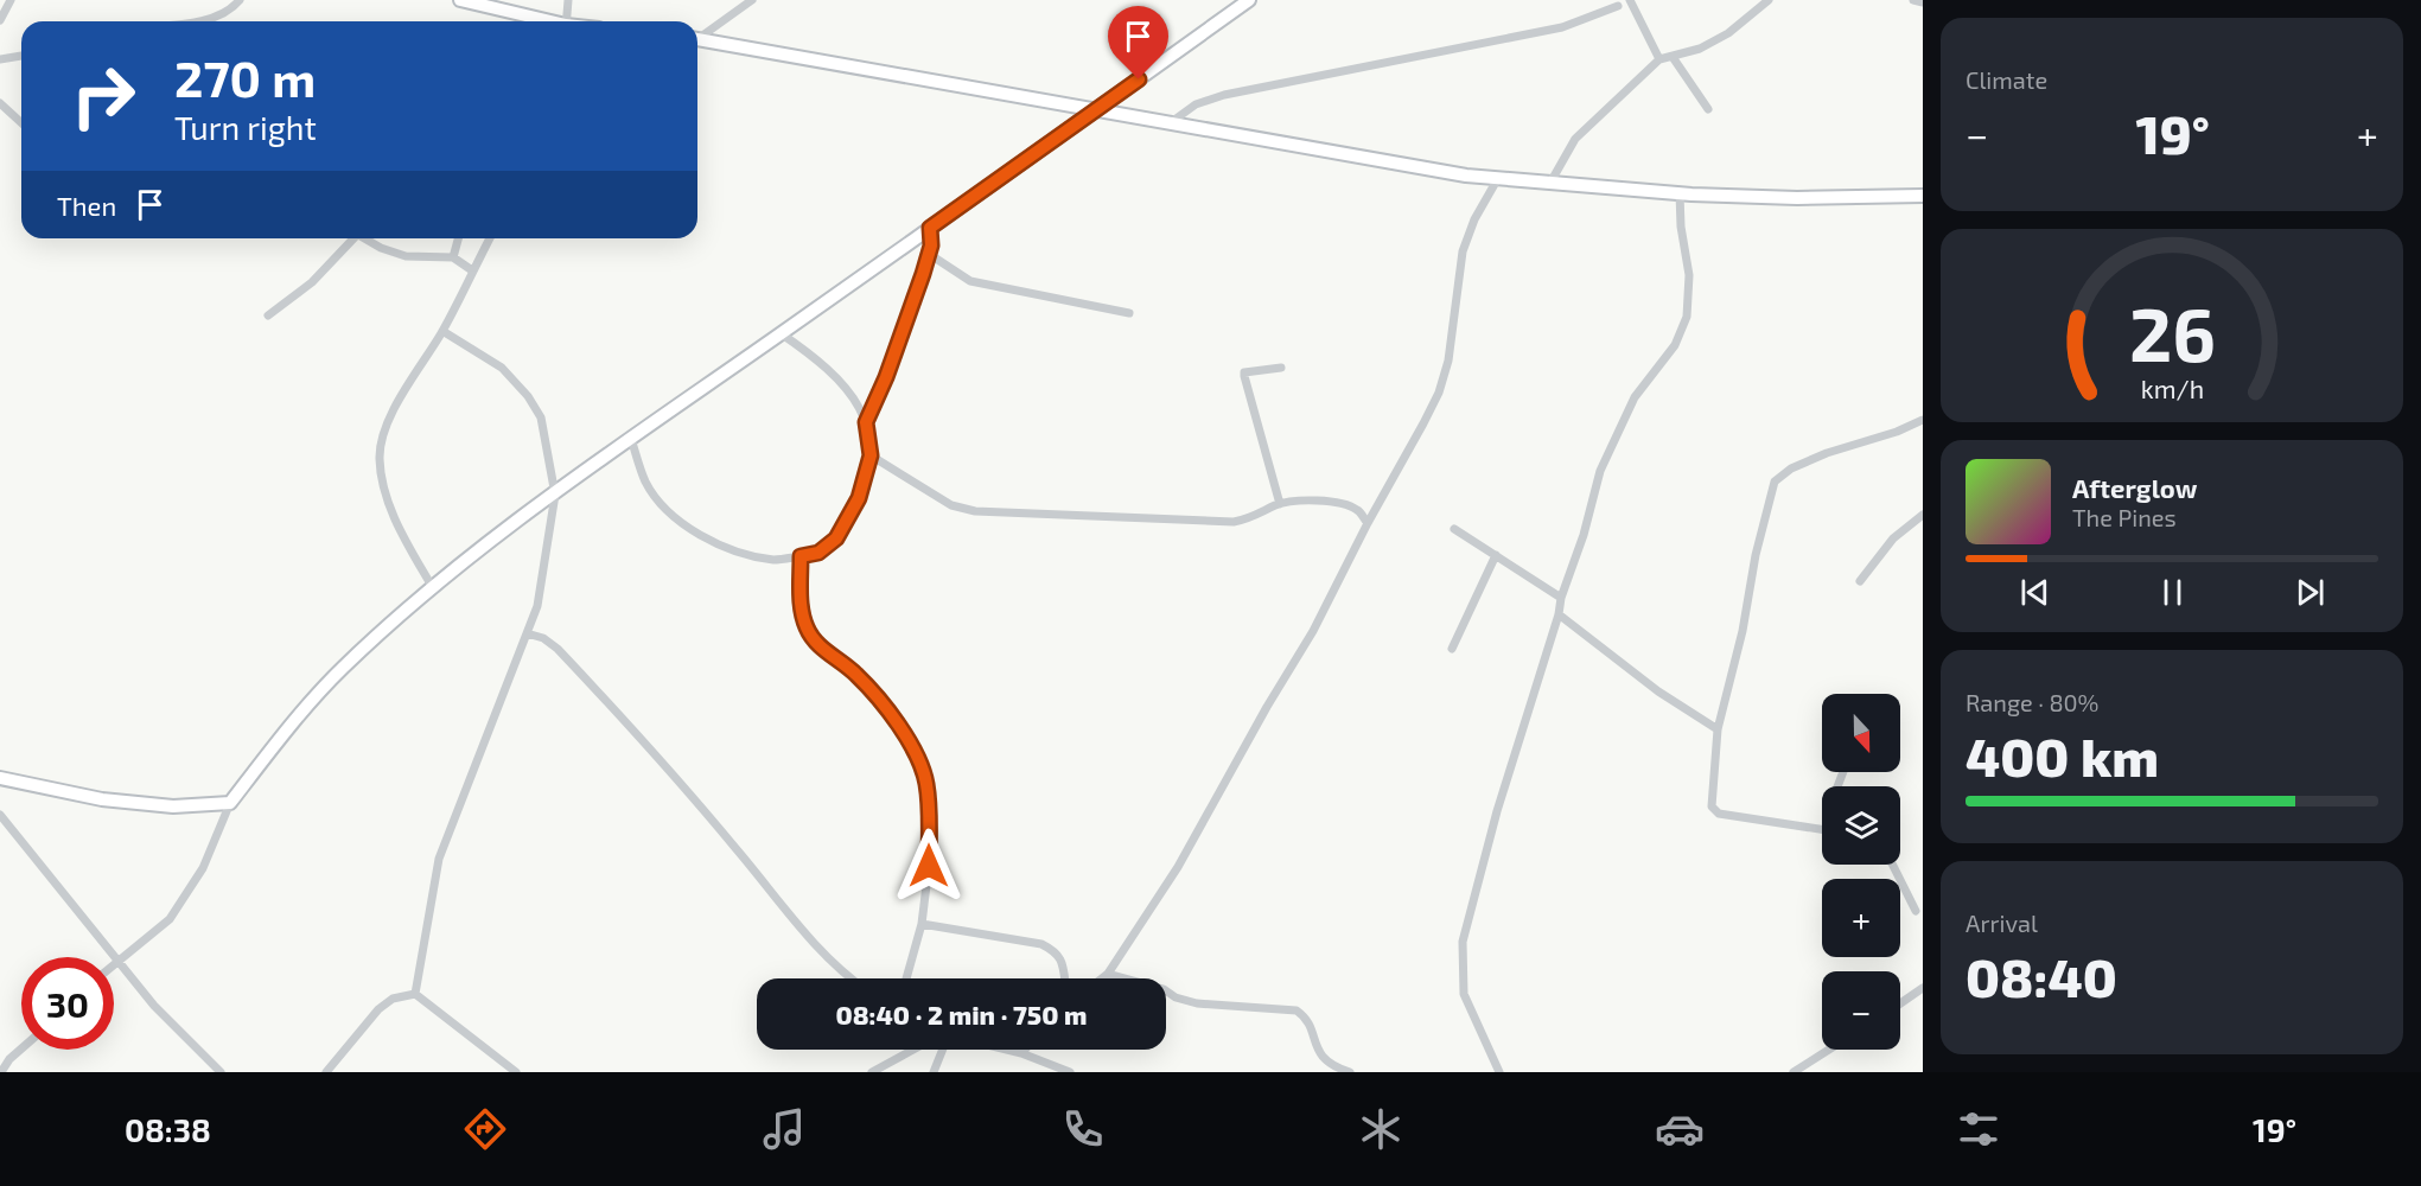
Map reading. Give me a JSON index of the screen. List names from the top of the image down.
{
  "north": "bottom",
  "page": {
    "tile": [
      "Climate",
      ["Range · 80%", "400 km"],
      ["Arrival", "08:40"]
    ],
    "turn": ["270 m", "Turn right"],
    "heat": ["−", "19°", "+"],
    "then": "Then",
    "song": ["Afterglow", "The Pines"],
    "map_buttons": ["+", "−"],
    "limit": "30",
    "trip": "08:40 · 2 min · 750 m",
    "tabs": ["08:38", "19°"],
    "gauge": ["26", "km/h"]
  }
}
